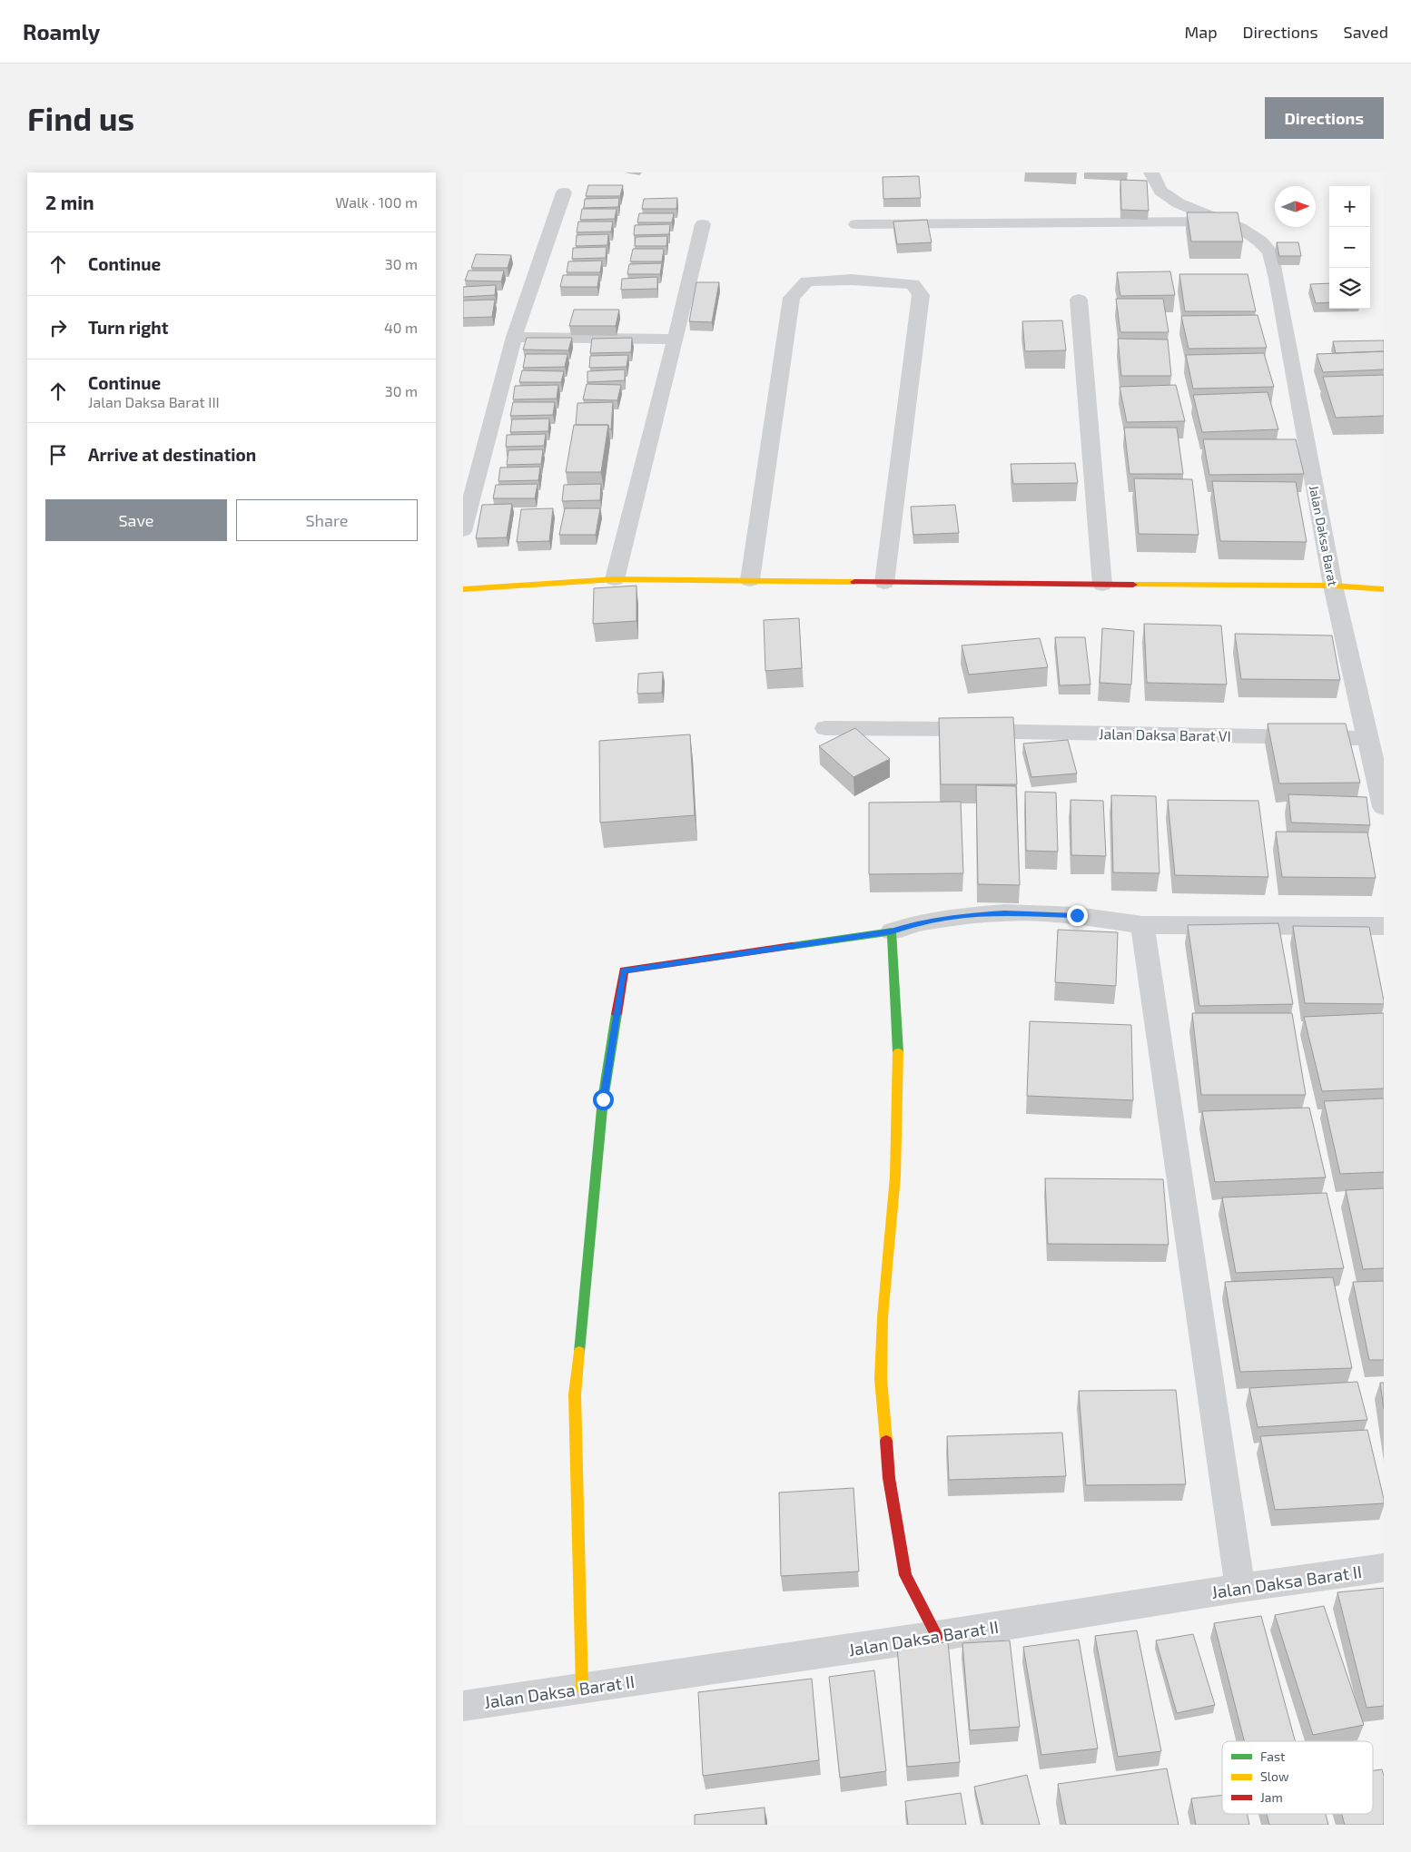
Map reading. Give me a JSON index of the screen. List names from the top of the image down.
{
  "streets": {
    "street": ["Jalan Daksa Barat", "Jalan Daksa Barat VI", "Jalan Daksa Barat II"]
  },
  "crossings": [
    ["Jalan Daksa Barat", "Jalan Daksa Barat VI"]
  ],
  "legend": ["Fast", "Slow", "Jam"],
  "north": "right",
  "page": {
    "header": "Roamly",
    "nav": ["Map", "Directions", "Saved"],
    "buttons": [
      "Directions",
      ["Save", "Share"]
    ],
    "title": "Find us",
    "heading": ["2 min", "Walk · 100 m"],
    "map_buttons": ["+", "−"],
    "list": [
      ["Continue", "30 m"],
      ["Turn right", "40 m"],
      ["Continue", "Jalan Daksa Barat III", "30 m"],
      "Arrive at destination"
    ]
  }
}
